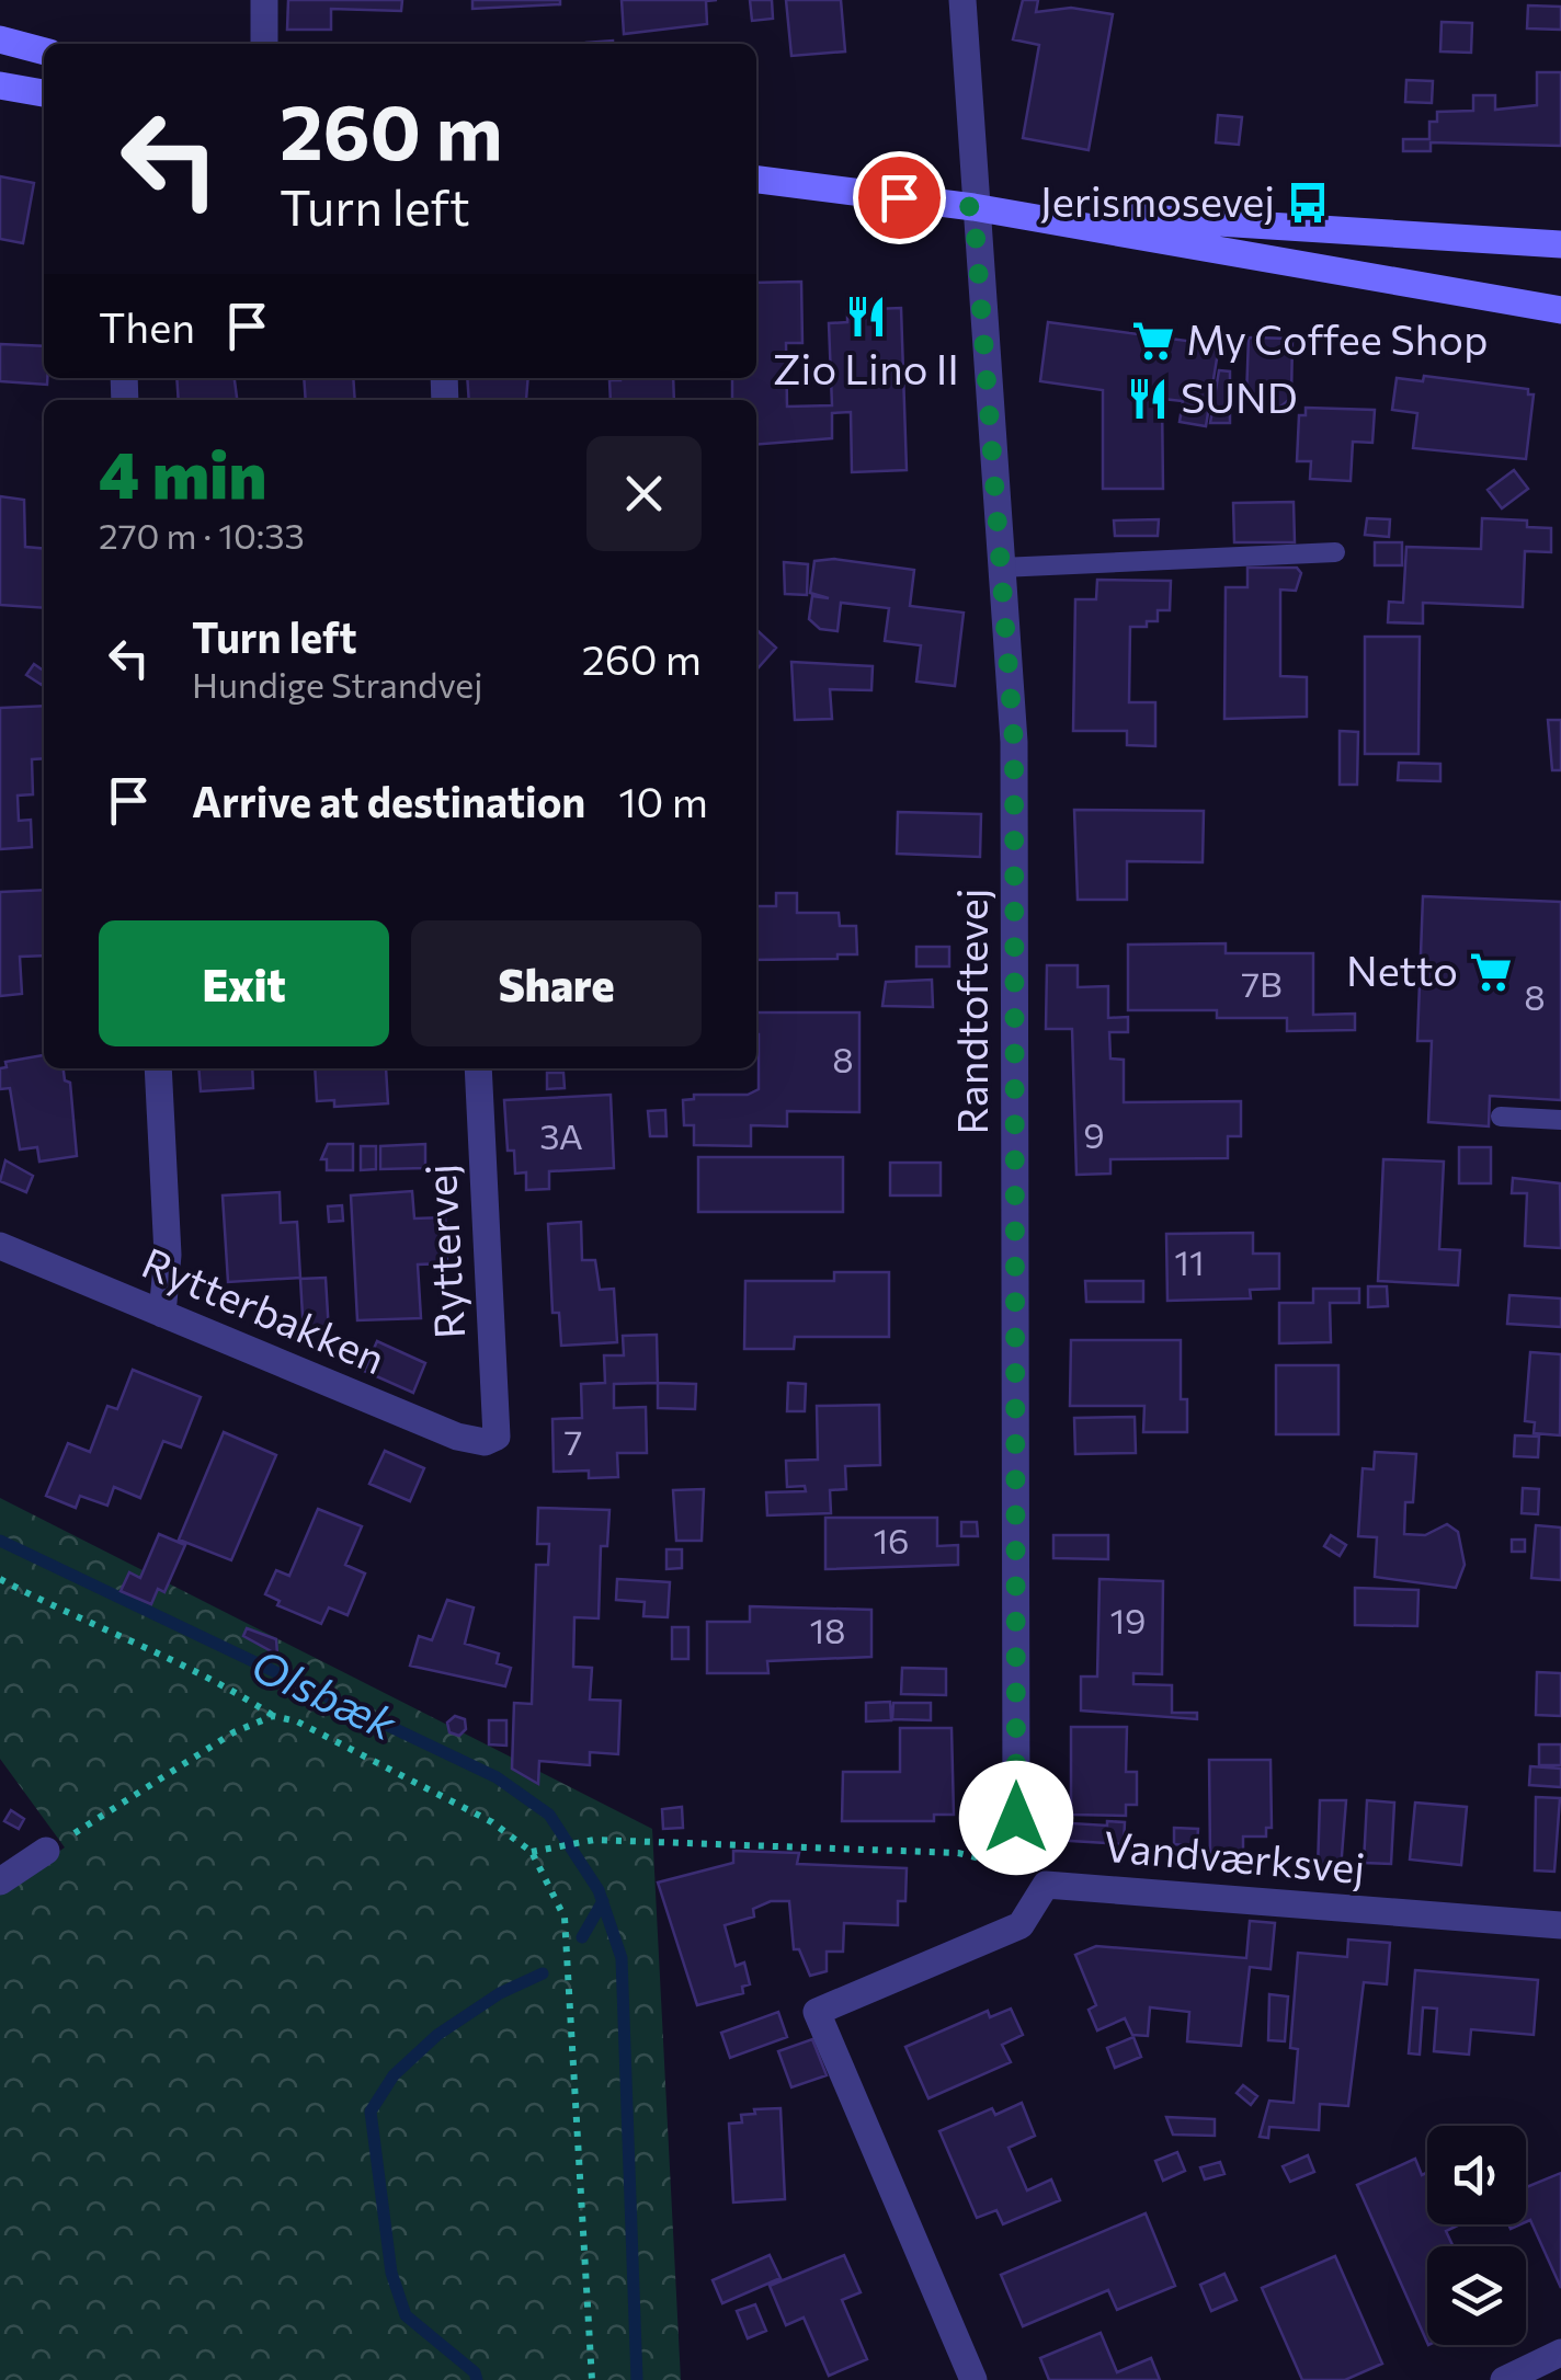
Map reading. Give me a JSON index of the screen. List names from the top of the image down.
{
  "streets": {
    "street": [
      "Randtoftevej",
      "Ryttervej",
      "Rytterbakken",
      "Vandværksvej"
    ]
  },
  "crossings": [
    ["Ryttervej", "Rytterbakken"]
  ],
  "water": ["Olsbæk"],
  "places": {
    "bus stop": ["Jerismosevej"],
    "restaurant": ["Zio Lino II", "SUND"],
    "supermarket": ["My Coffee Shop", "Netto"]
  },
  "house_numbers": [
    "7B",
    "8",
    "8",
    "9",
    "3A",
    "11",
    "7",
    "16",
    "19",
    "18"
  ],
  "page": {
    "turn": ["260 m", "Turn left"],
    "then": "Then",
    "heading": ["4 min", "270 m · 10:33"],
    "list": [
      {
        "name": "Turn left",
        "note": "Hundige Strandvej",
        "value": "260 m"
      },
      {
        "name": "Arrive at destination",
        "value": "10 m"
      }
    ],
    "buttons": ["Exit", "Share"]
  }
}
